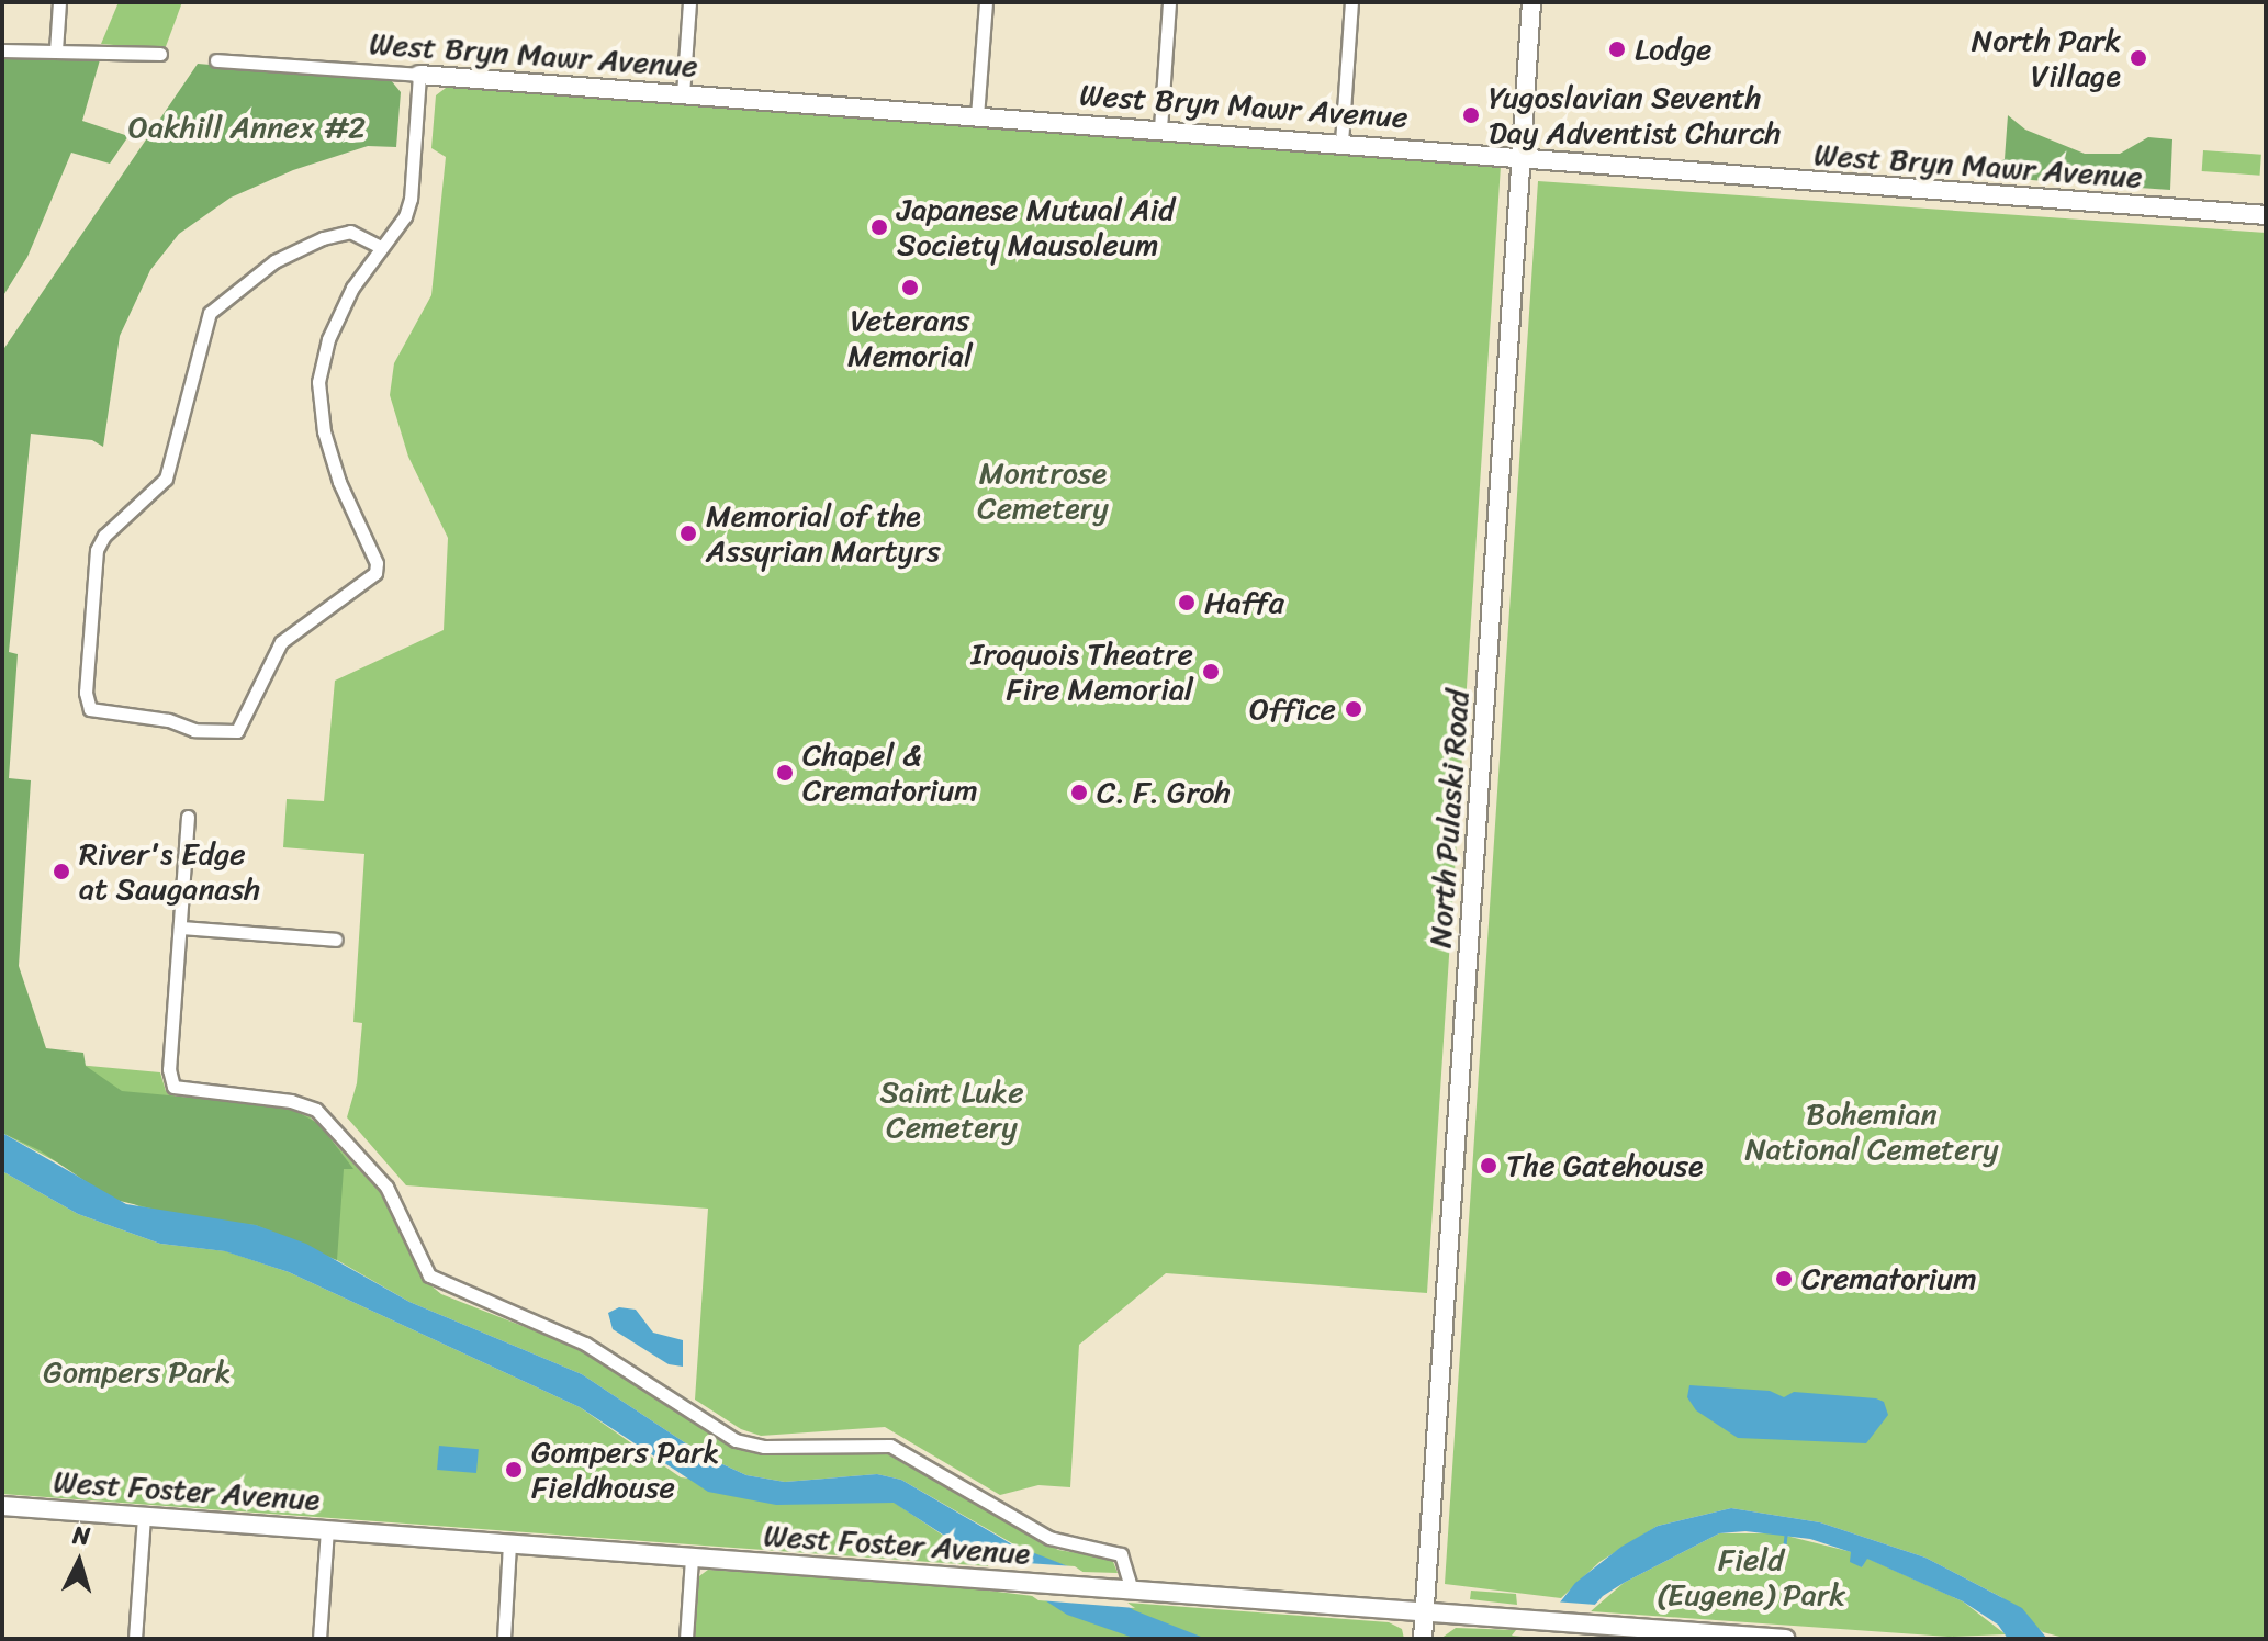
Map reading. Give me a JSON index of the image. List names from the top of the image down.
{
  "streets": {
    "main road": ["West Bryn Mawr Avenue", "North Pulaski Road", "West Foster Avenue"]
  },
  "crossings": [
    ["West Bryn Mawr Avenue", "North Pulaski Road"],
    ["North Pulaski Road", "West Foster Avenue"]
  ],
  "parks": [
    "Oakhill Annex #2",
    "Montrose Cemetery",
    "Saint Luke Cemetery",
    "Bohemian National Cemetery",
    "Gompers Park",
    "Field (Eugene) Park"
  ],
  "places": [
    "Lodge",
    "North Park Village",
    "Yugoslavian Seventh Day Adventist Church",
    "Japanese Mutual Aid Society Mausoleum",
    "Veterans Memorial",
    "Memorial of the Assyrian Martyrs",
    "Haffa",
    "Iroquois Theatre Fire Memorial",
    "Office",
    "Chapel & Crematorium",
    "C. F. Groh",
    "River's Edge at Sauganash",
    "The Gatehouse",
    "Crematorium",
    "Gompers Park Fieldhouse"
  ],
  "north": "top"
}
